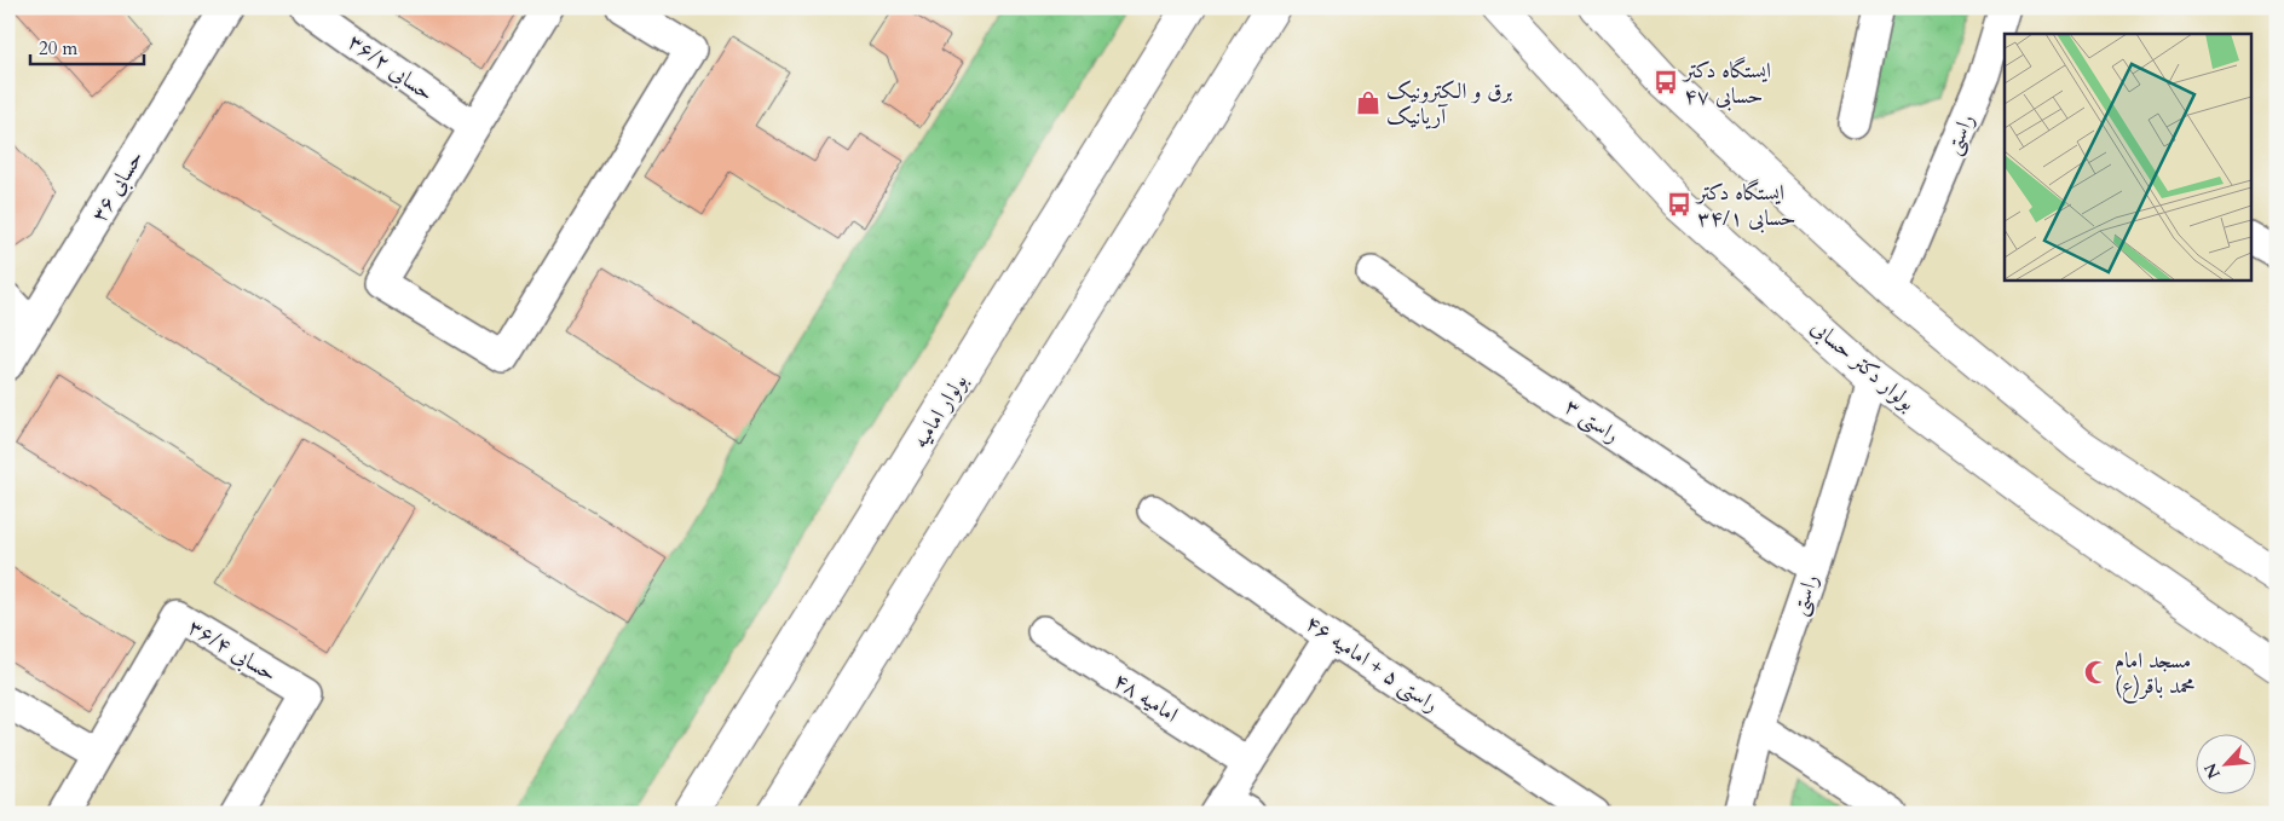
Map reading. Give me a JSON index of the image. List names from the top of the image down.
{
  "streets": {
    "main road": ["بولوار دکتر حسابی", "بولوار امامیه"],
    "street": [
      "حسابی ۳۶/۲",
      "راستی",
      "حسابی ۳۶",
      "راستی ۳",
      "حسابی ۳۶/۴",
      "راستی ۵ + امامیه ۴۶",
      "امامیه ۴۸"
    ]
  },
  "crossings": [
    ["راستی", "بولوار دکتر حسابی"],
    ["راستی", "راستی ۳"]
  ],
  "places": {
    "bus stop": ["ایستگاه دکتر حسابی ۴۷", "ایستگاه دکتر حسابی ۳۴/۱"],
    "shop": ["برق و الکترونیک آریانیک"],
    "mosque": ["مسجد امام محمد باقر(ع)"]
  },
  "scale_bar": "20 m",
  "north": "bottom left"
}
